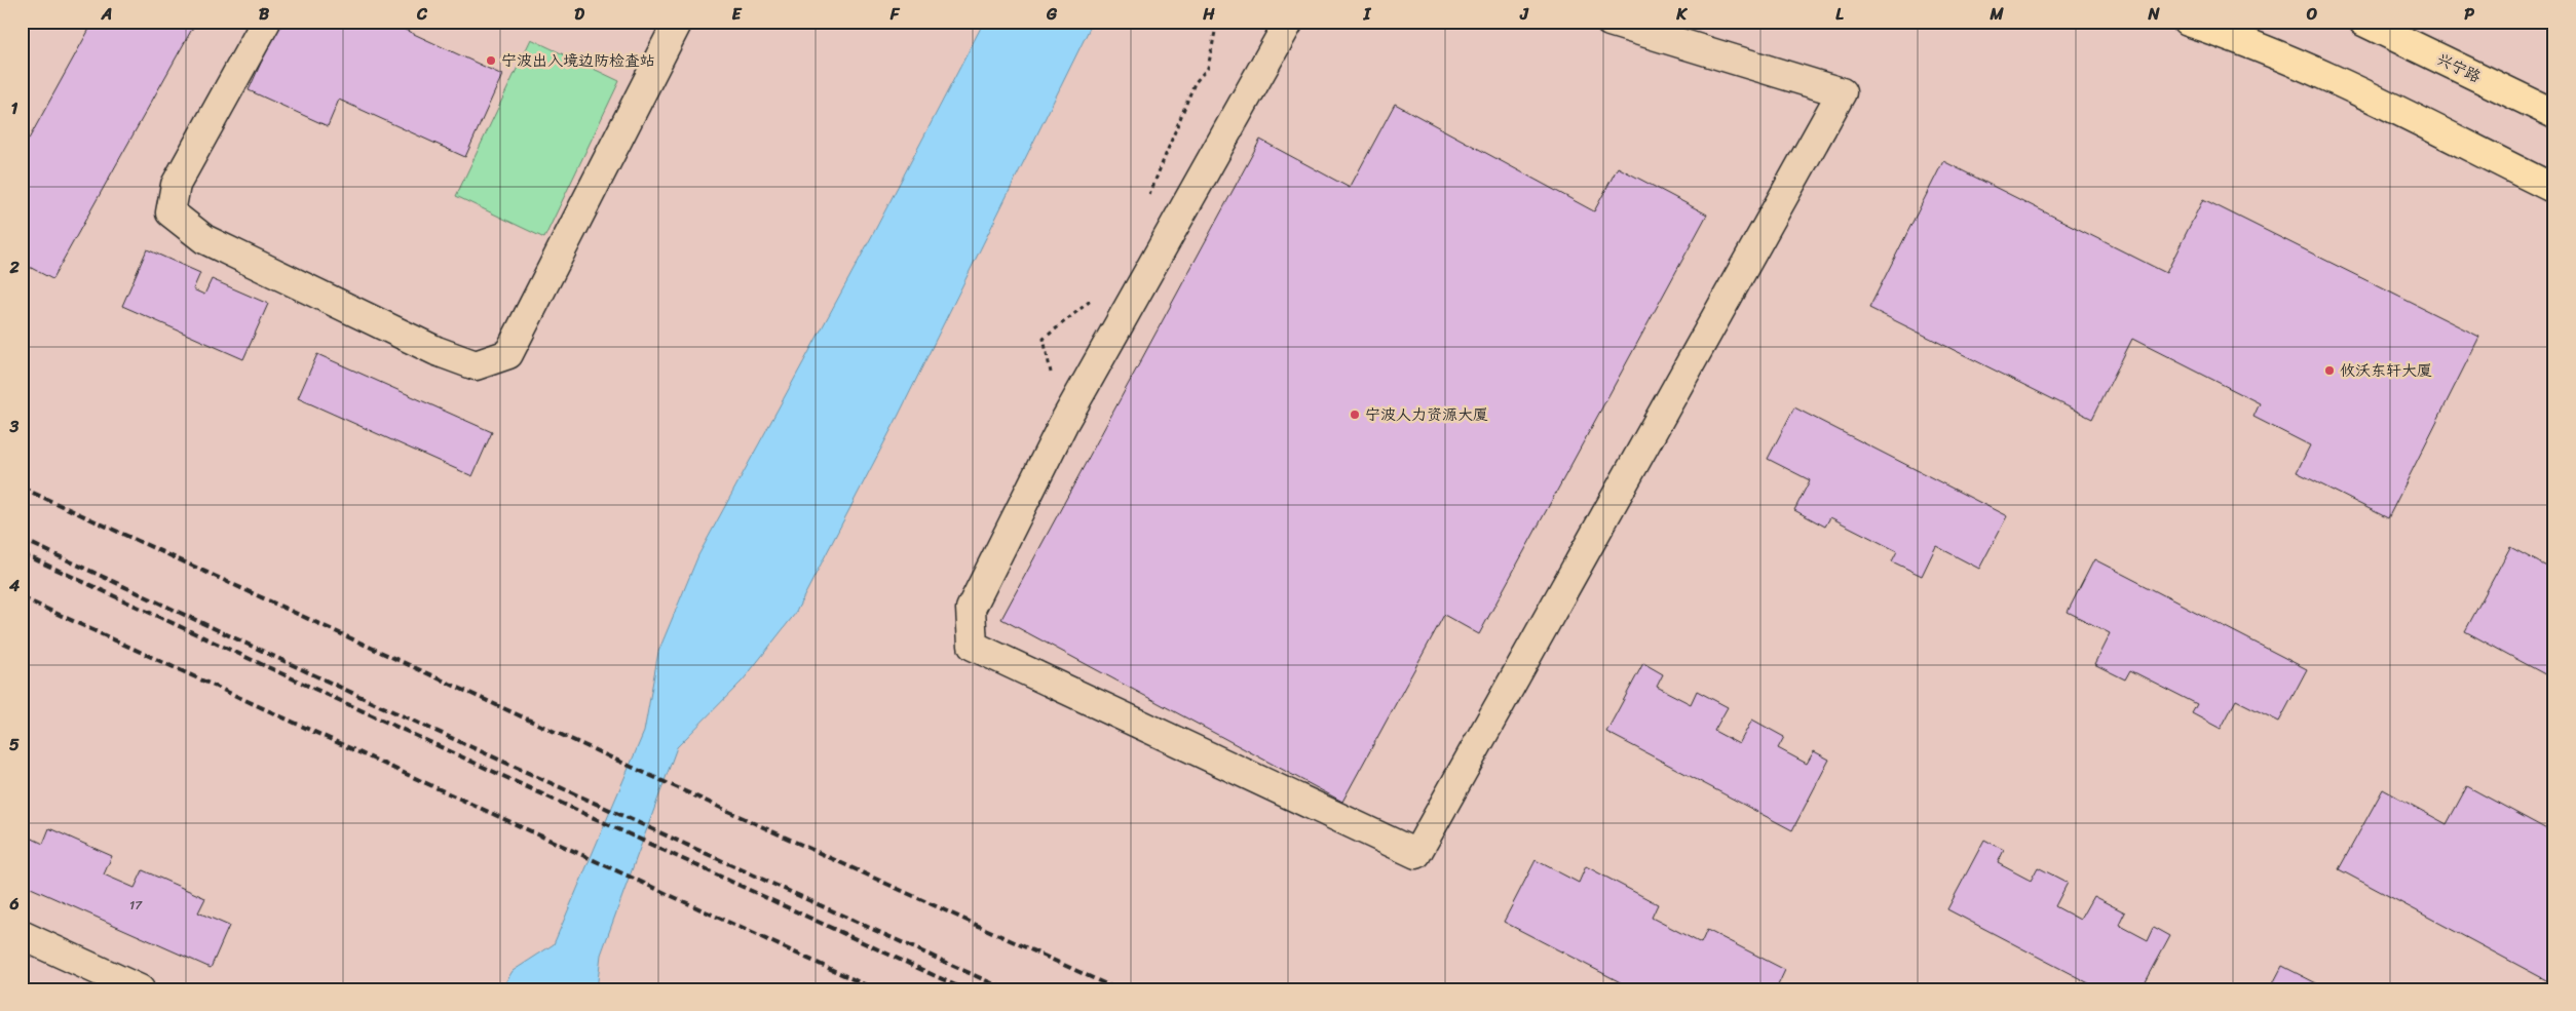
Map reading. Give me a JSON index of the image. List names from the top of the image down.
{
  "streets": {
    "main road": ["兴宁路"]
  },
  "places": ["宁波出入境边防检查站", "攸沃东轩大厦", "宁波人力资源大厦"],
  "house_numbers": ["17"],
  "grid": {
    "columns": [
      "A",
      "B",
      "C",
      "D",
      "E",
      "F",
      "G",
      "H",
      "I",
      "J",
      "K",
      "L",
      "M",
      "N",
      "O",
      "P"
    ],
    "rows": [
      "1",
      "2",
      "3",
      "4",
      "5",
      "6"
    ]
  }
}
